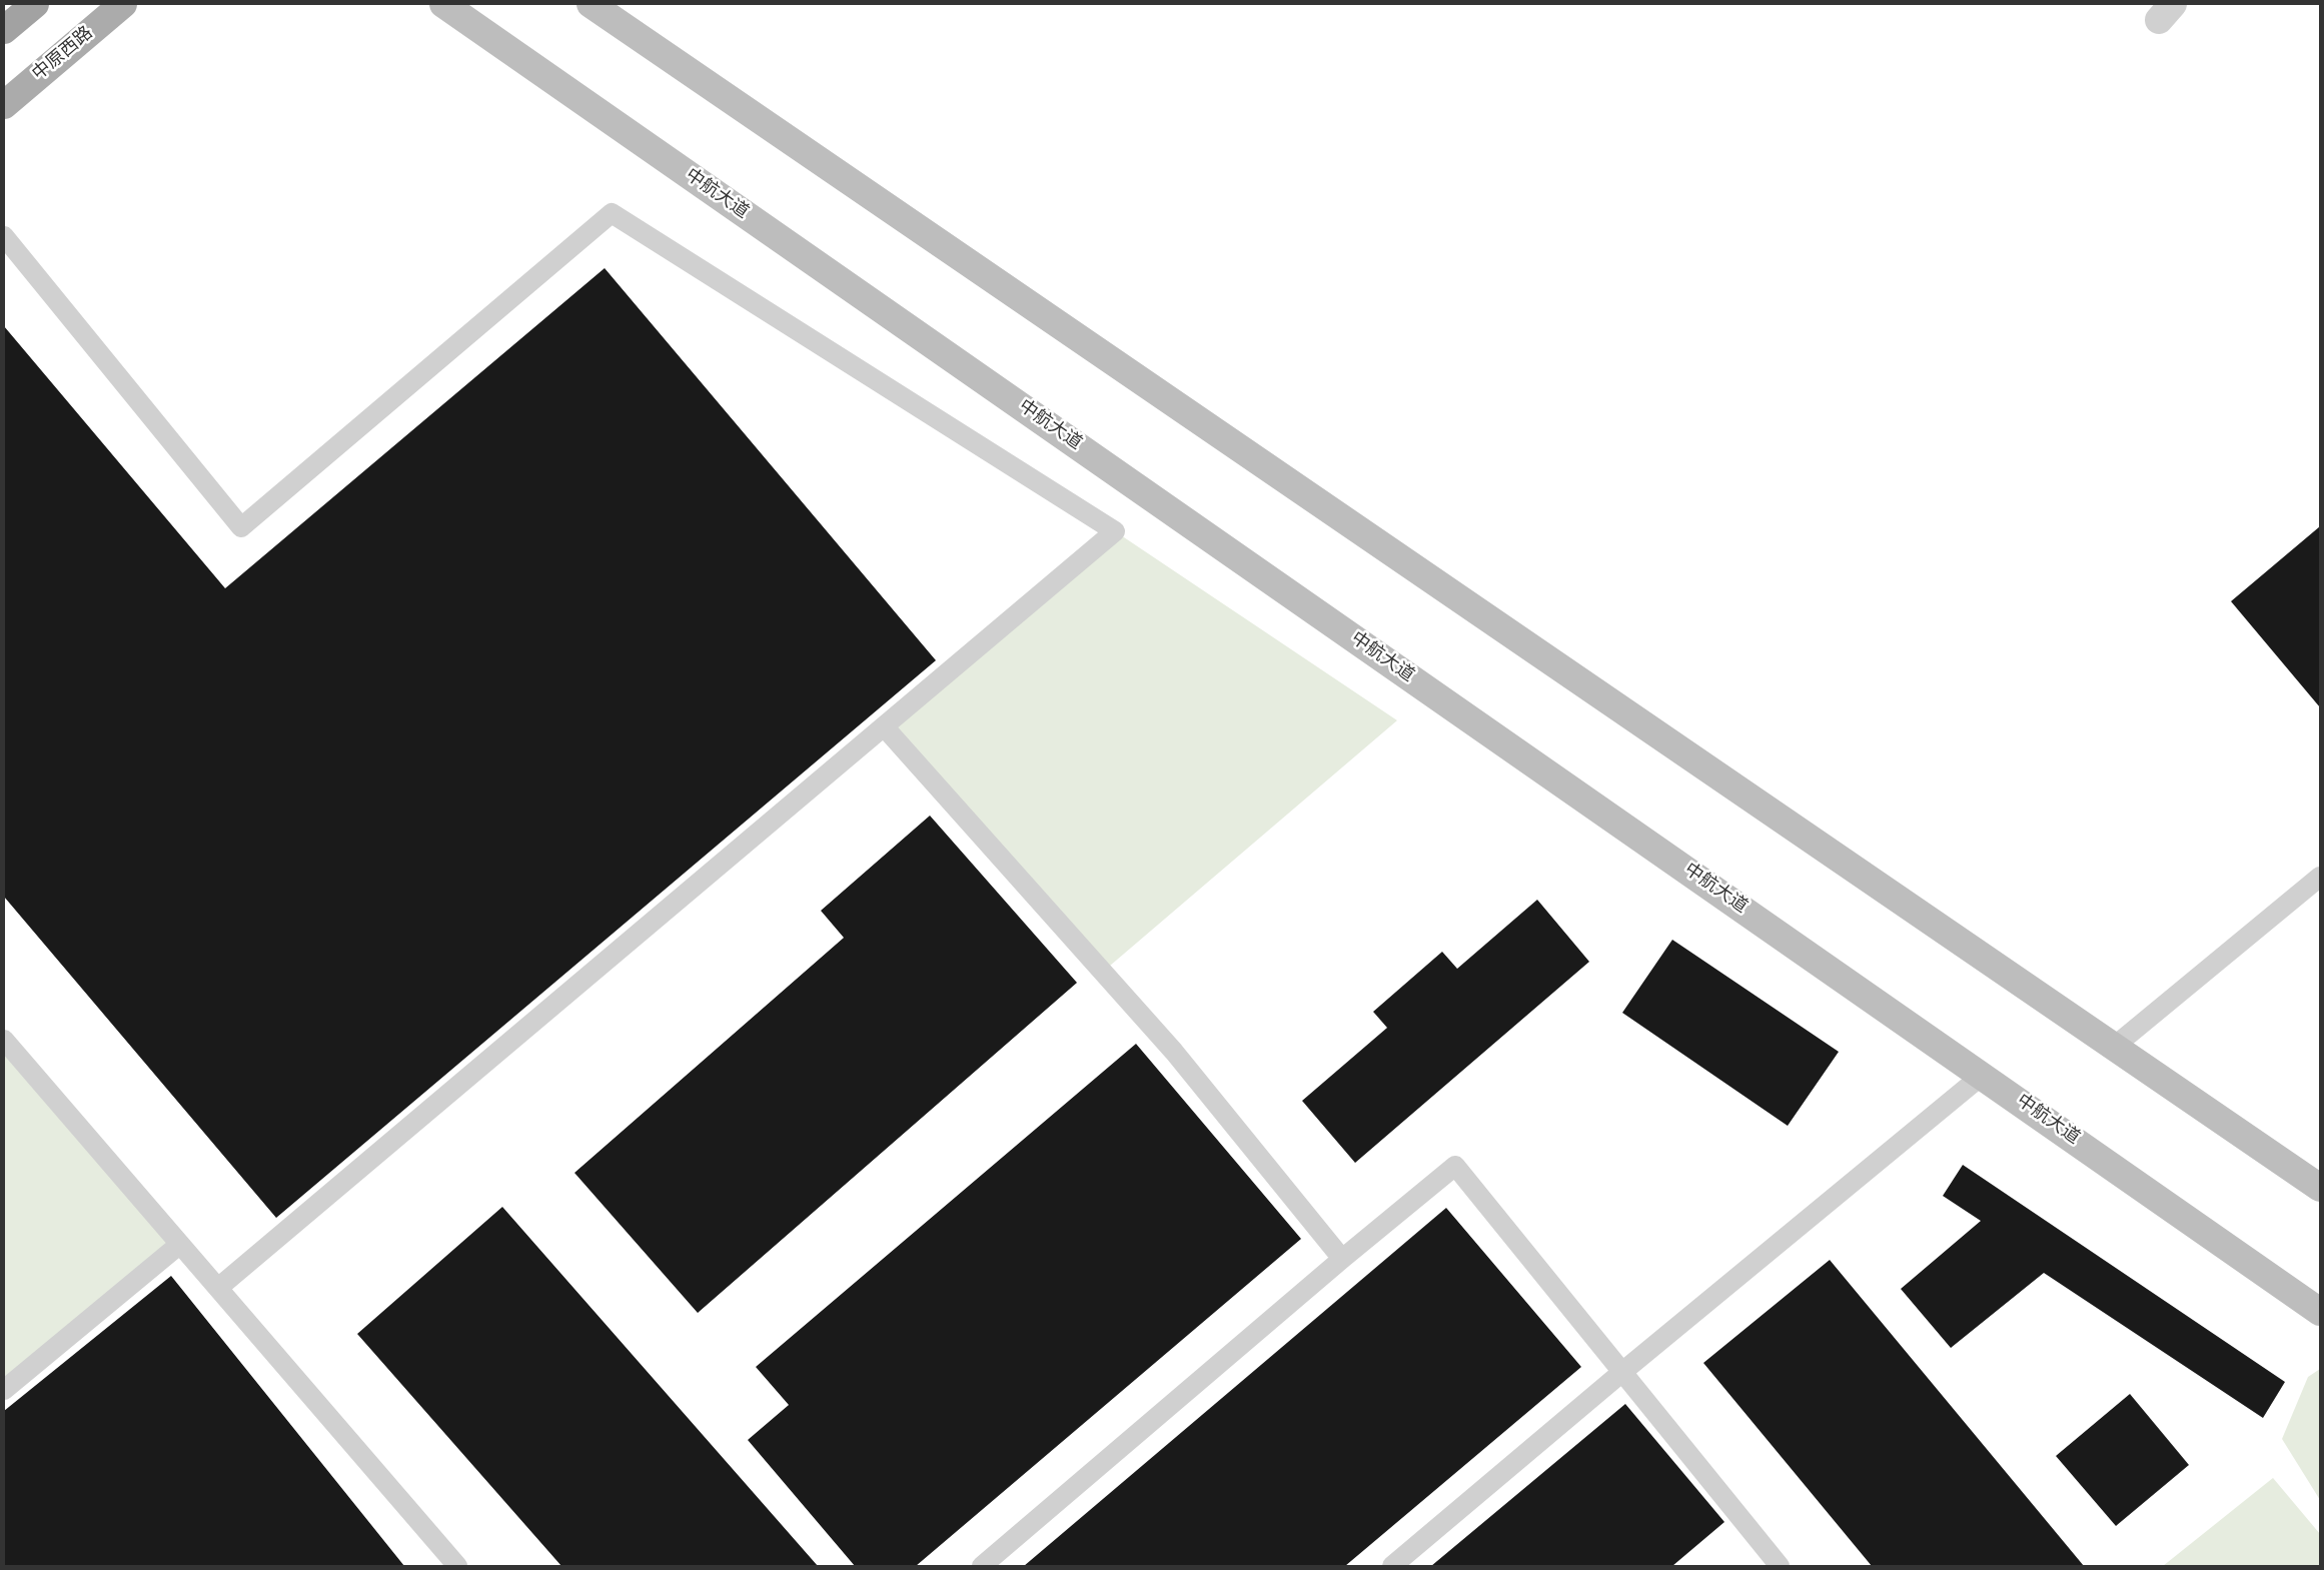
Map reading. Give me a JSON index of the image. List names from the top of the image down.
{
  "streets": {
    "main road": ["中原西路", "中航大道"]
  }
}
